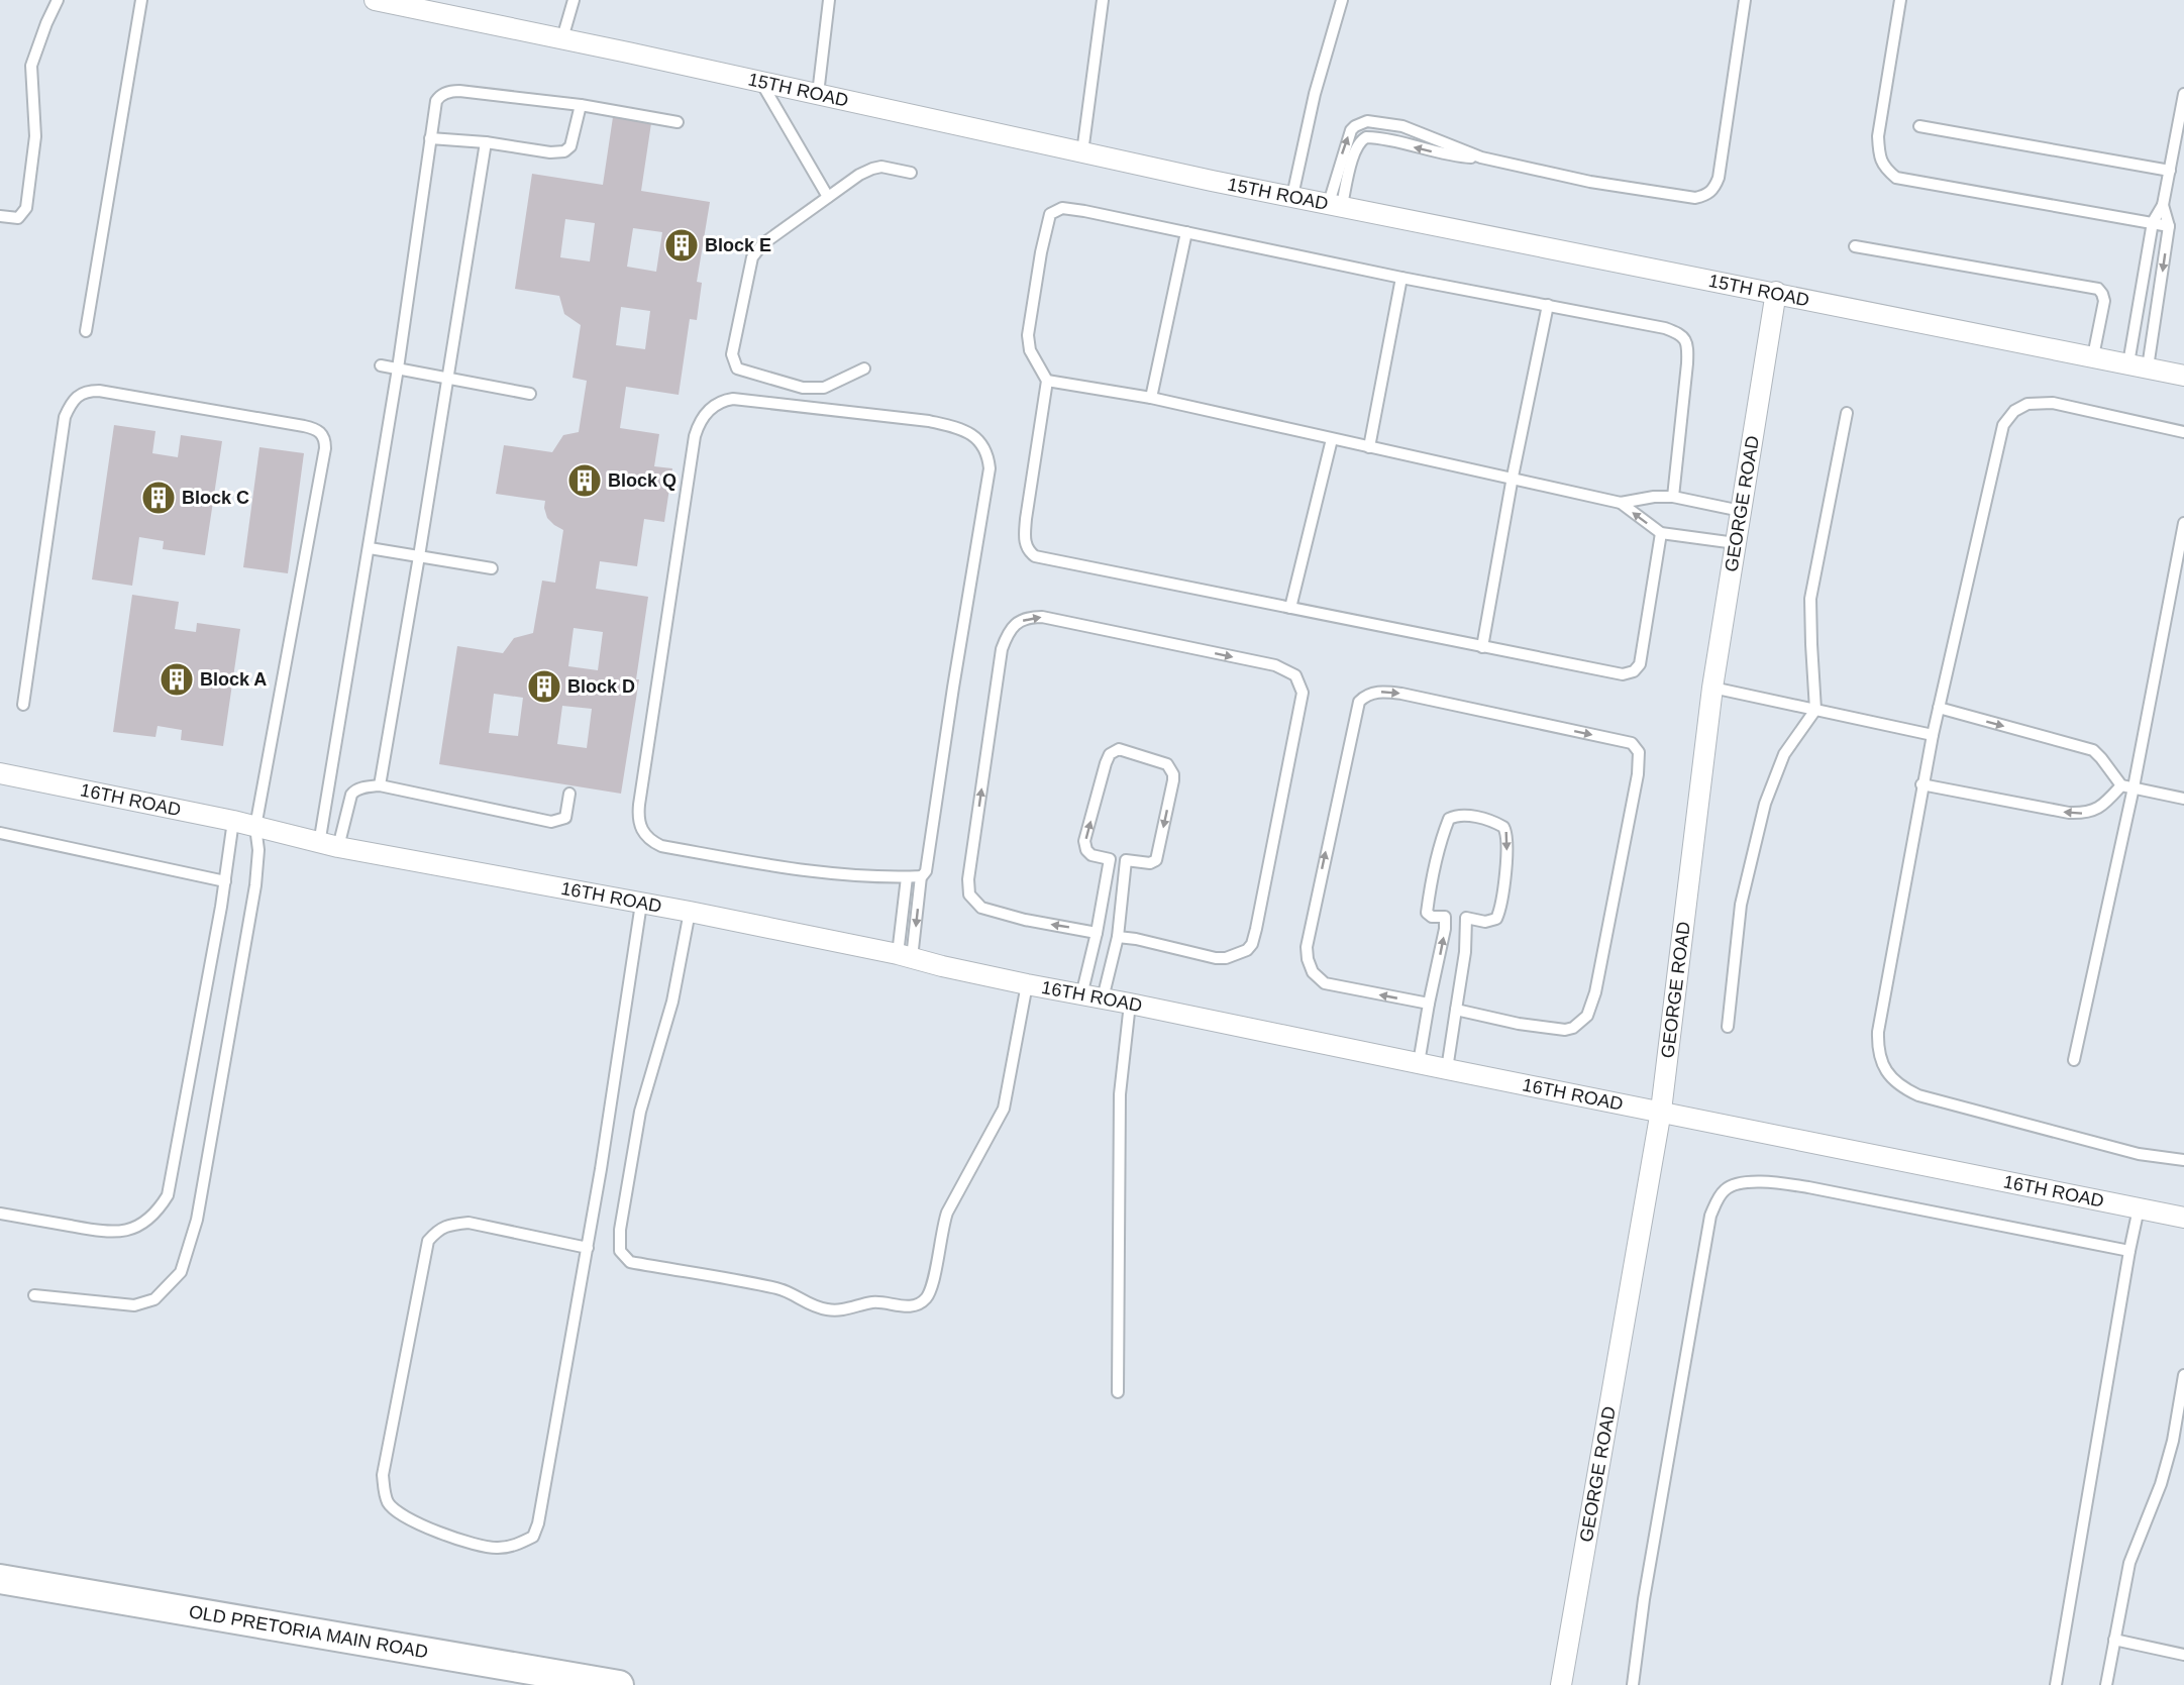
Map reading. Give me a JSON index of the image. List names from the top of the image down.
{
  "streets": {
    "main road": ["OLD PRETORIA MAIN ROAD"],
    "street": ["15TH ROAD", "GEORGE ROAD", "16TH ROAD"]
  },
  "crossings": [
    ["15TH ROAD", "GEORGE ROAD"],
    ["GEORGE ROAD", "16TH ROAD"]
  ],
  "places": {
    "building": [
      "Block E",
      "Block Q",
      "Block C",
      "Block A",
      "Block D"
    ]
  }
}
